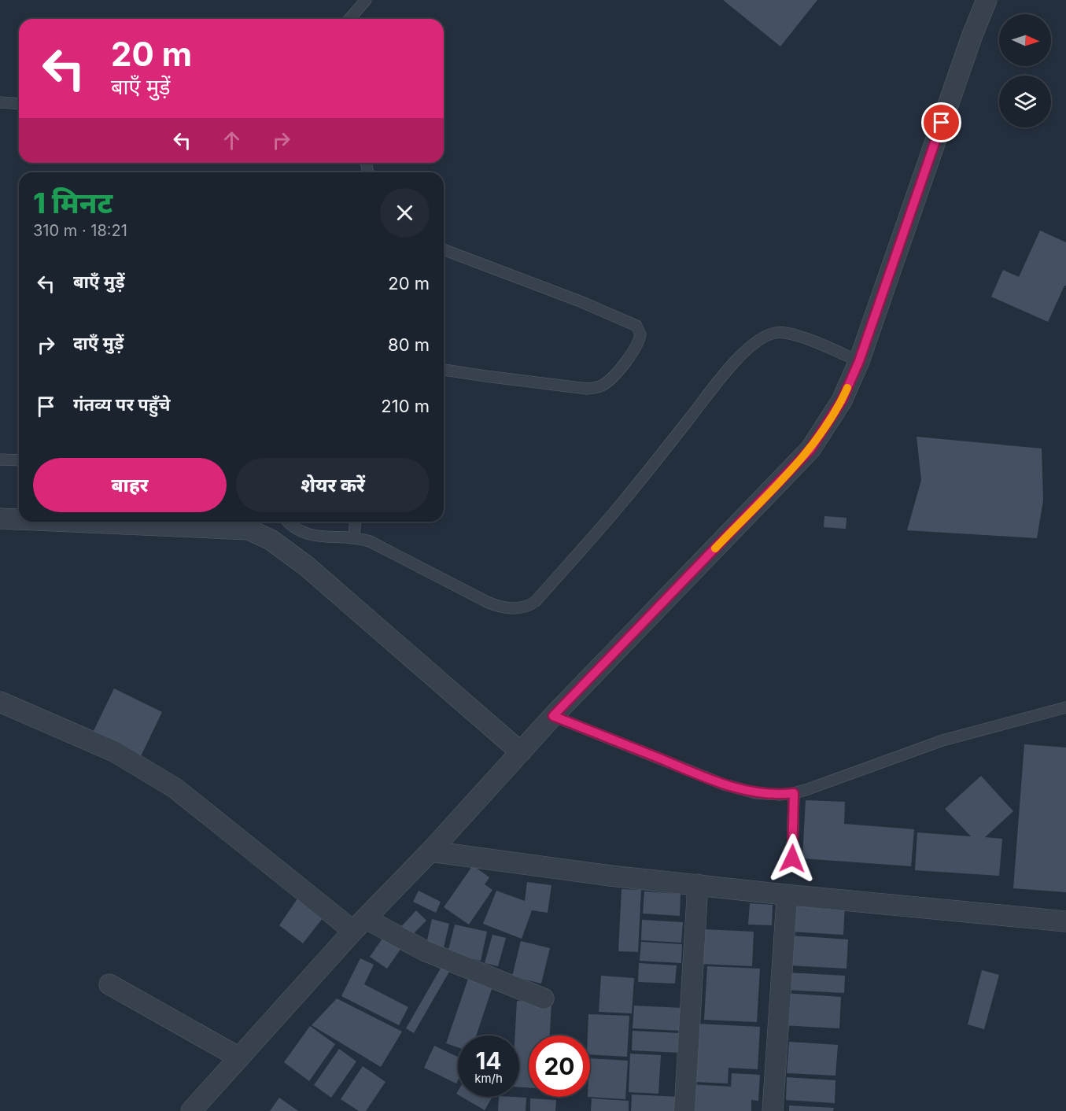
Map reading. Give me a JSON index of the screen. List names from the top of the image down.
{
  "north": "right",
  "page": {
    "turn": ["20 m", "बाएँ मुड़ें"],
    "heading": ["1 मिनट", "310 m · 18:21"],
    "list": [
      {
        "name": "बाएँ मुड़ें",
        "value": "20 m"
      },
      {
        "name": "दाएँ मुड़ें",
        "value": "80 m"
      },
      {
        "name": "गंतव्य पर पहुँचे",
        "value": "210 m"
      }
    ],
    "buttons": ["बाहर", "शेयर करें"],
    "speed": "14 km/h",
    "limit": "20"
  }
}
